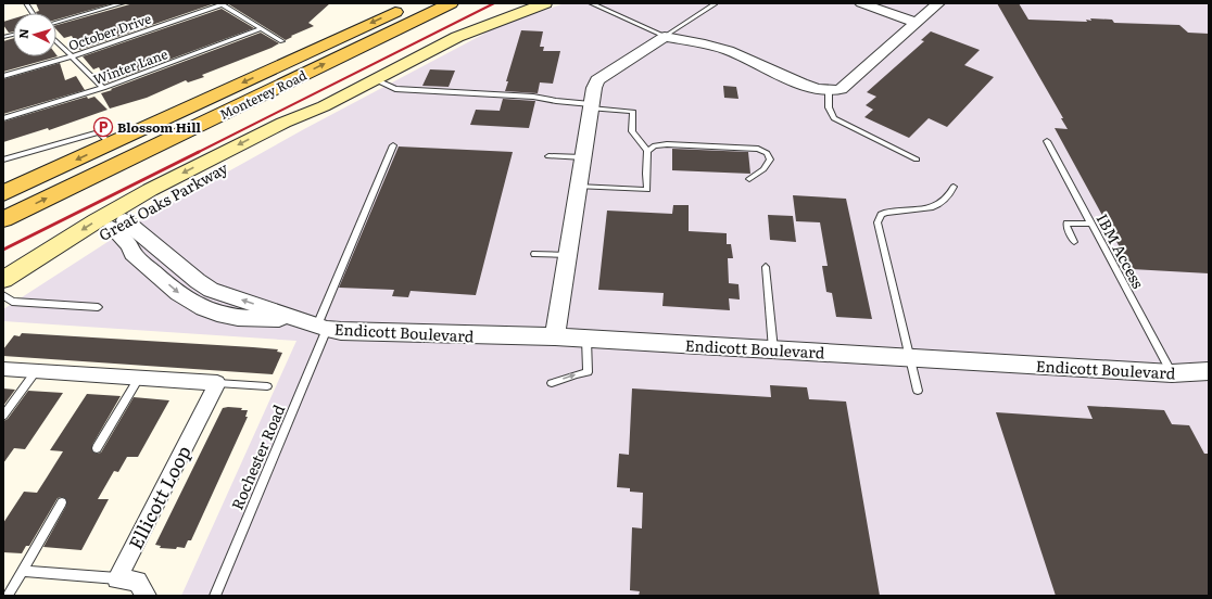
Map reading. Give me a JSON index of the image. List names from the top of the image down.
{
  "streets": {
    "main road": ["Monterey Road", "Great Oaks Parkway"],
    "street": ["Endicott Boulevard", "Ellicott Loop"],
    "lane": [
      "October Drive",
      "Winter Lane",
      "IBM Access",
      "Rochester Road"
    ]
  },
  "crossings": [
    ["Great Oaks Parkway", "Endicott Boulevard"],
    ["IBM Access", "Endicott Boulevard"],
    ["Endicott Boulevard", "Rochester Road"]
  ],
  "places": {
    "parking": ["Blossom Hill"]
  },
  "north": "left"
}
